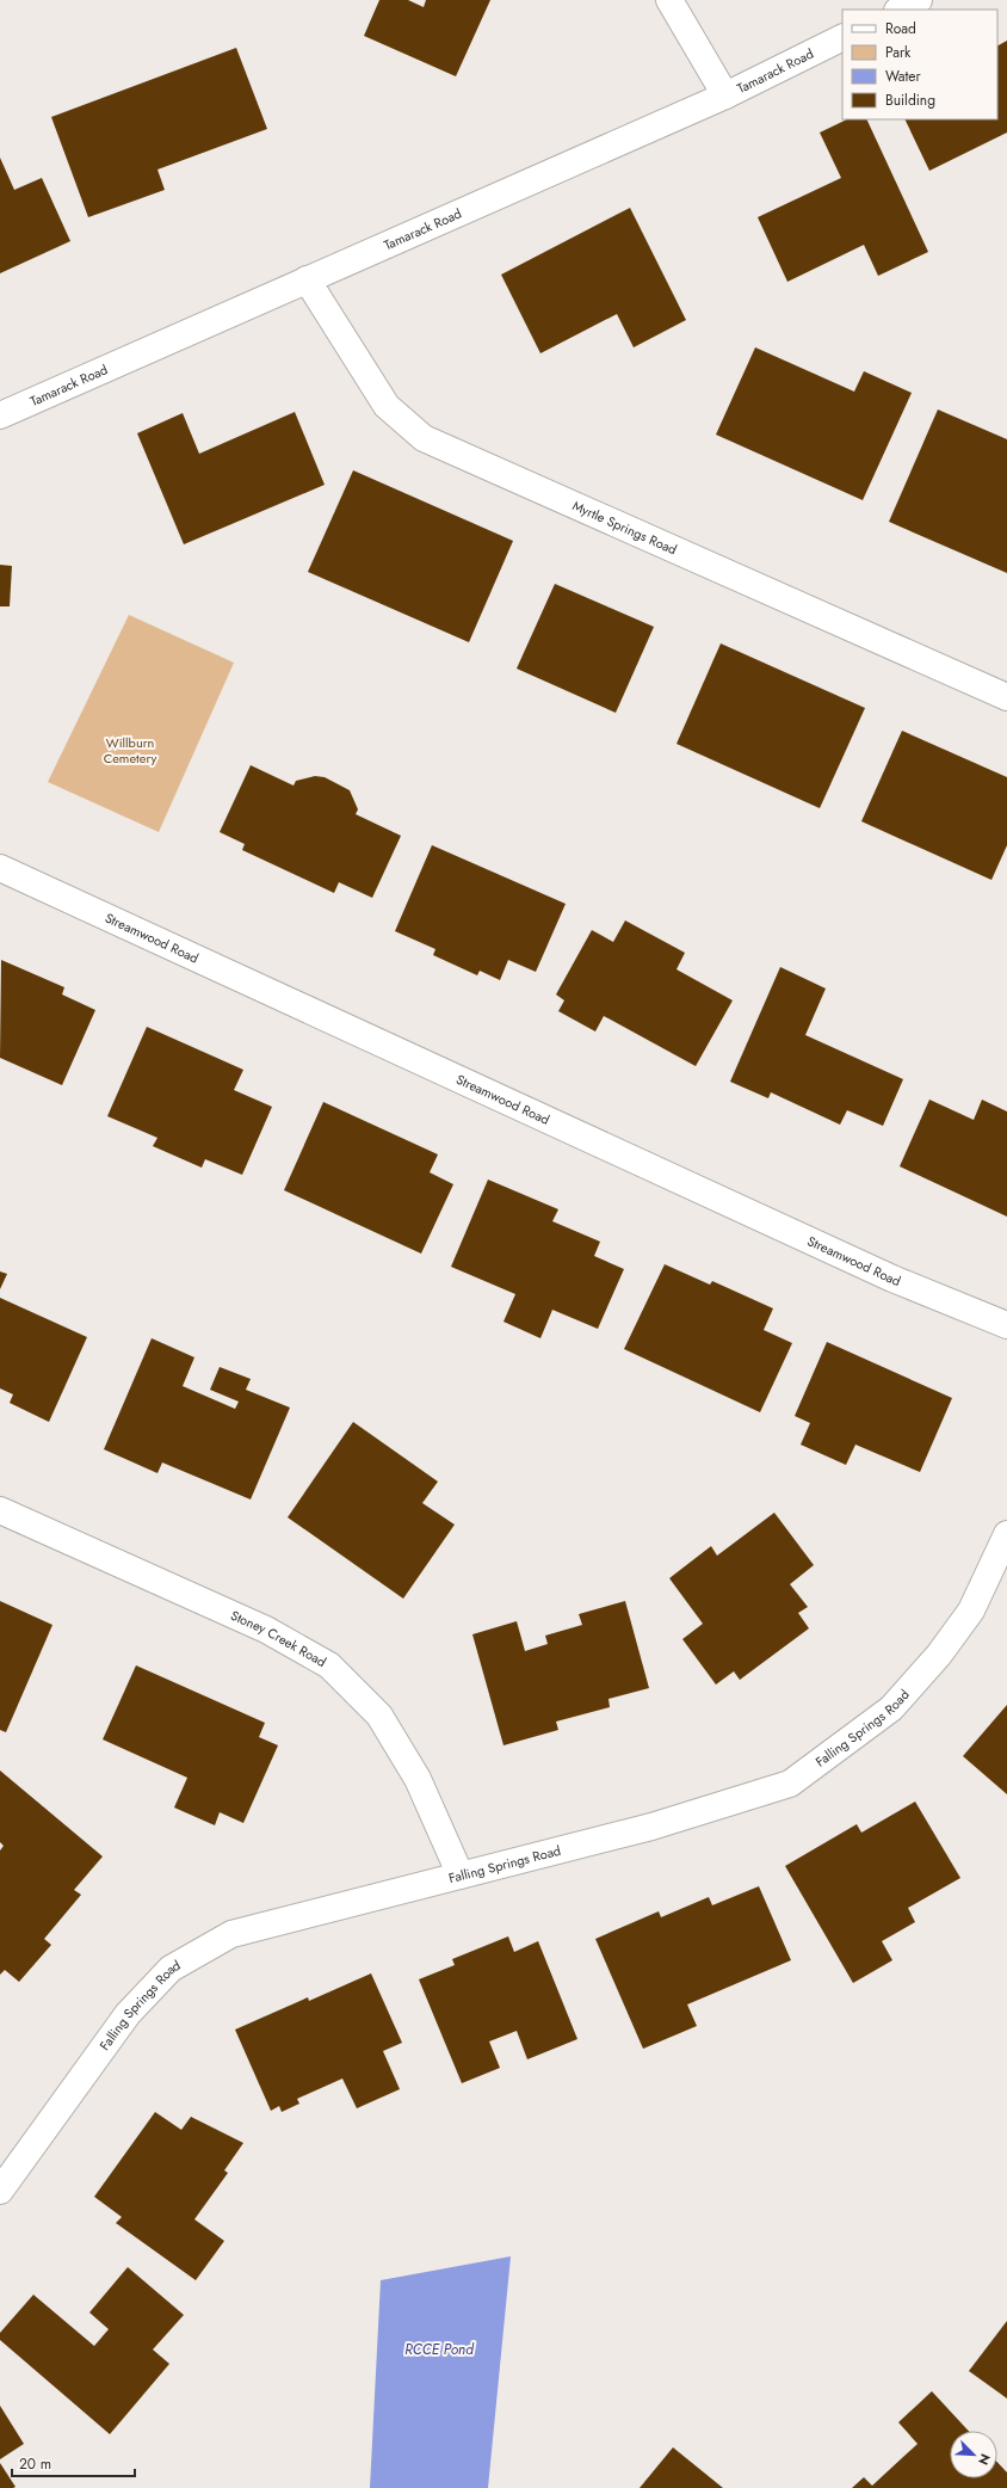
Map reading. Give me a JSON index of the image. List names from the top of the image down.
{
  "streets": {
    "street": [
      "Tamarack Road",
      "Myrtle Springs Road",
      "Streamwood Road",
      "Stoney Creek Road",
      "Falling Springs Road"
    ]
  },
  "crossings": [
    ["Tamarack Road", "Myrtle Springs Road"],
    ["Stoney Creek Road", "Falling Springs Road"]
  ],
  "water": ["RCCE Pond"],
  "parks": ["Willburn Cemetery"],
  "legend": [
    "Road",
    "Park",
    "Water",
    "Building"
  ],
  "scale_bar": "20 m",
  "north": "bottom right"
}
